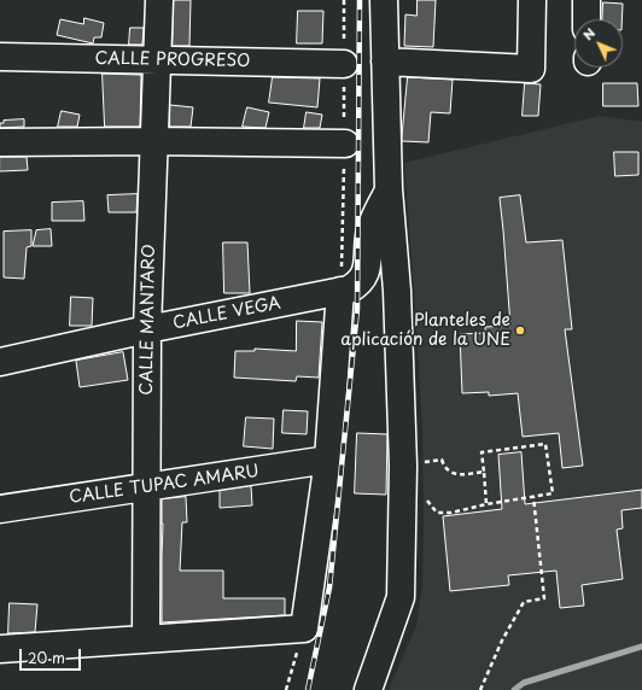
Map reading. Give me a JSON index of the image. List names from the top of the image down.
{
  "streets": {
    "street": [
      "CALLE PROGRESO",
      "CALLE VEGA",
      "CALLE MANTARO",
      "CALLE TUPAC AMARU"
    ]
  },
  "crossings": [
    ["CALLE PROGRESO", "CALLE MANTARO"],
    ["CALLE VEGA", "CALLE MANTARO"],
    ["CALLE MANTARO", "CALLE TUPAC AMARU"]
  ],
  "places": ["Planteles de aplicación de la UNE"],
  "scale_bar": "20 m",
  "north": "top left"
}
